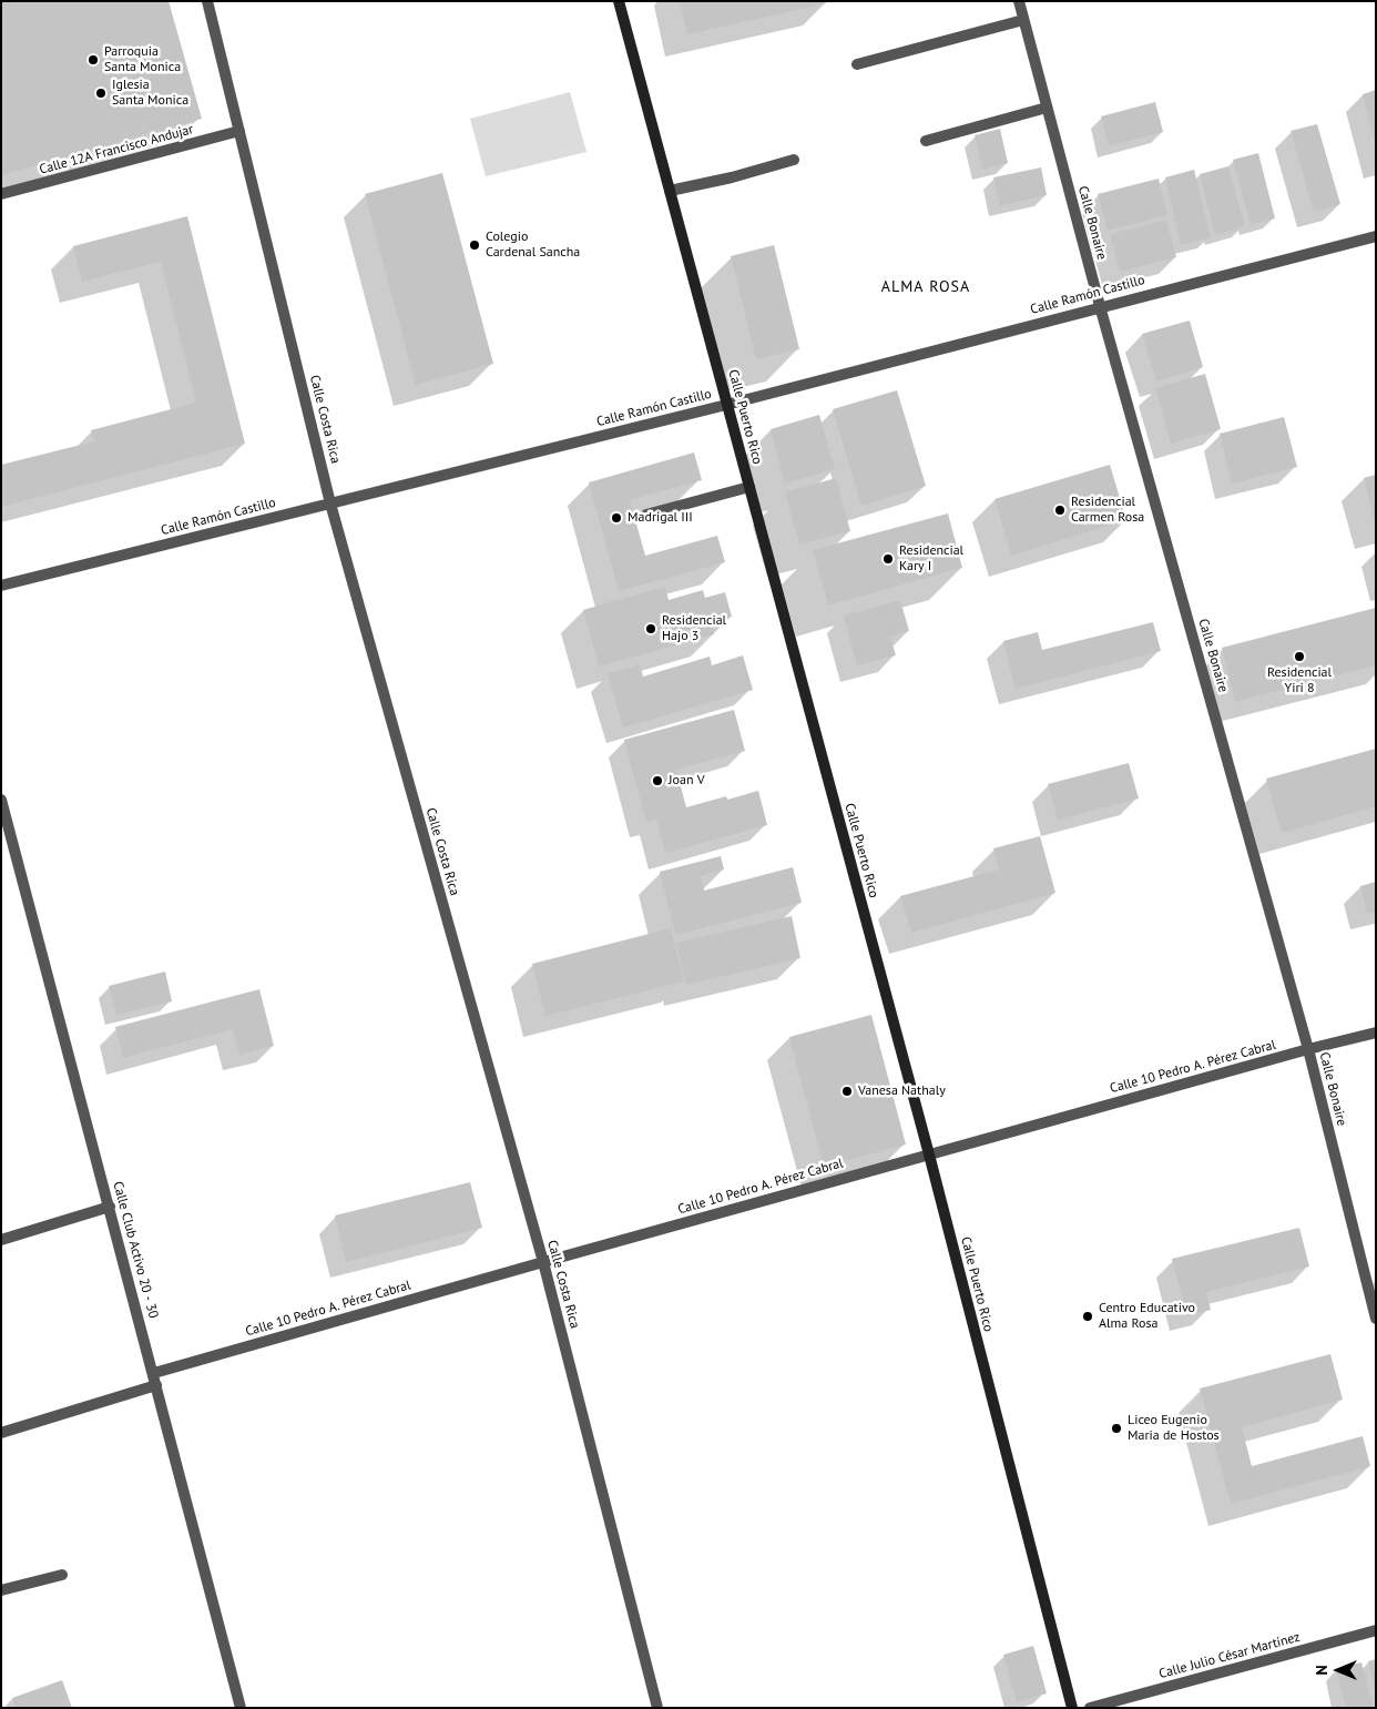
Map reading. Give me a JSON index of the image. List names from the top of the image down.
{
  "streets": {
    "street": [
      "Calle 12A Francisco Andujar",
      "Calle Bonaire",
      "Calle Ramón Castillo",
      "Calle Puerto Rico",
      "Calle Costa Rica",
      "Calle 10 Pedro A. Pérez Cabral",
      "Calle Club Activo 20 - 30",
      "Calle Julio César Martínez"
    ]
  },
  "crossings": [
    ["Calle 12A Francisco Andujar", "Calle Costa Rica"],
    ["Calle Bonaire", "Calle Ramón Castillo"],
    ["Calle Bonaire", "Calle 10 Pedro A. Pérez Cabral"],
    ["Calle Ramón Castillo", "Calle Puerto Rico"],
    ["Calle Ramón Castillo", "Calle Costa Rica"],
    ["Calle Puerto Rico", "Calle 10 Pedro A. Pérez Cabral"],
    ["Calle Costa Rica", "Calle 10 Pedro A. Pérez Cabral"],
    ["Calle 10 Pedro A. Pérez Cabral", "Calle Club Activo 20 - 30"]
  ],
  "districts": ["ALMA ROSA"],
  "places": [
    "Parroquia Santa Monica",
    "Iglesia Santa Monica",
    "Colegio Cardenal Sancha",
    "Residencial Carmen Rosa",
    "Madrigal III",
    "Residencial Kary I",
    "Residencial Hajo 3",
    "Residencial Yiri 8",
    "Joan V",
    "Vanesa Nathaly",
    "Centro Educativo Alma Rosa",
    "Liceo Eugenio Maria de Hostos"
  ],
  "north": "left"
}
